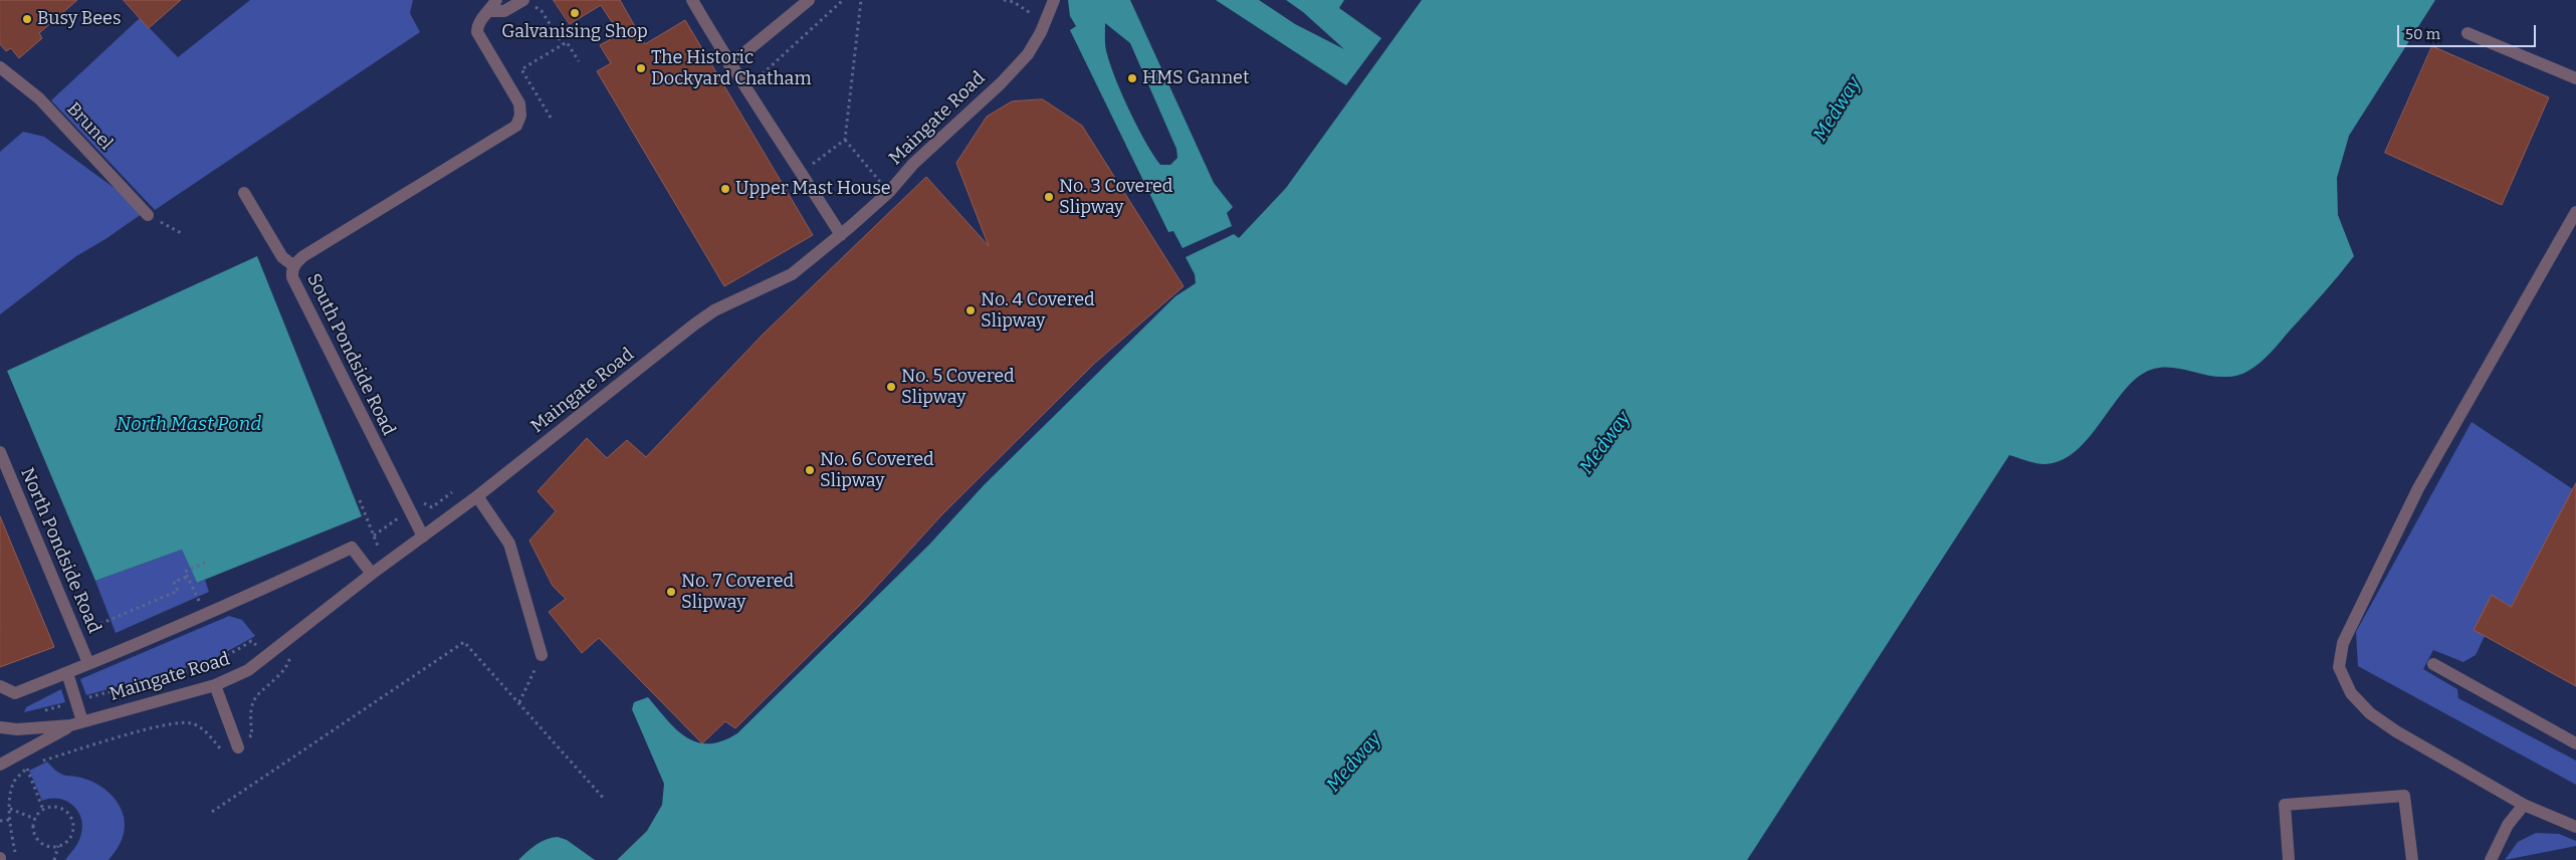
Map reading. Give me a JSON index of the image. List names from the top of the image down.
{
  "streets": {
    "street": [
      "Maingate Road",
      "Brunel",
      "South Pondside Road",
      "North Pondside Road"
    ]
  },
  "crossings": [
    ["Maingate Road", "South Pondside Road"]
  ],
  "water": ["Medway", "North Mast Pond"],
  "places": [
    "Galvanising Shop",
    "Busy Bees",
    "The Historic Dockyard Chatham",
    "HMS Gannet",
    "Upper Mast House",
    "No. 3 Covered Slipway",
    "No. 4 Covered Slipway",
    "No. 5 Covered Slipway",
    "No. 6 Covered Slipway",
    "No. 7 Covered Slipway"
  ],
  "scale_bar": "50 m"
}
